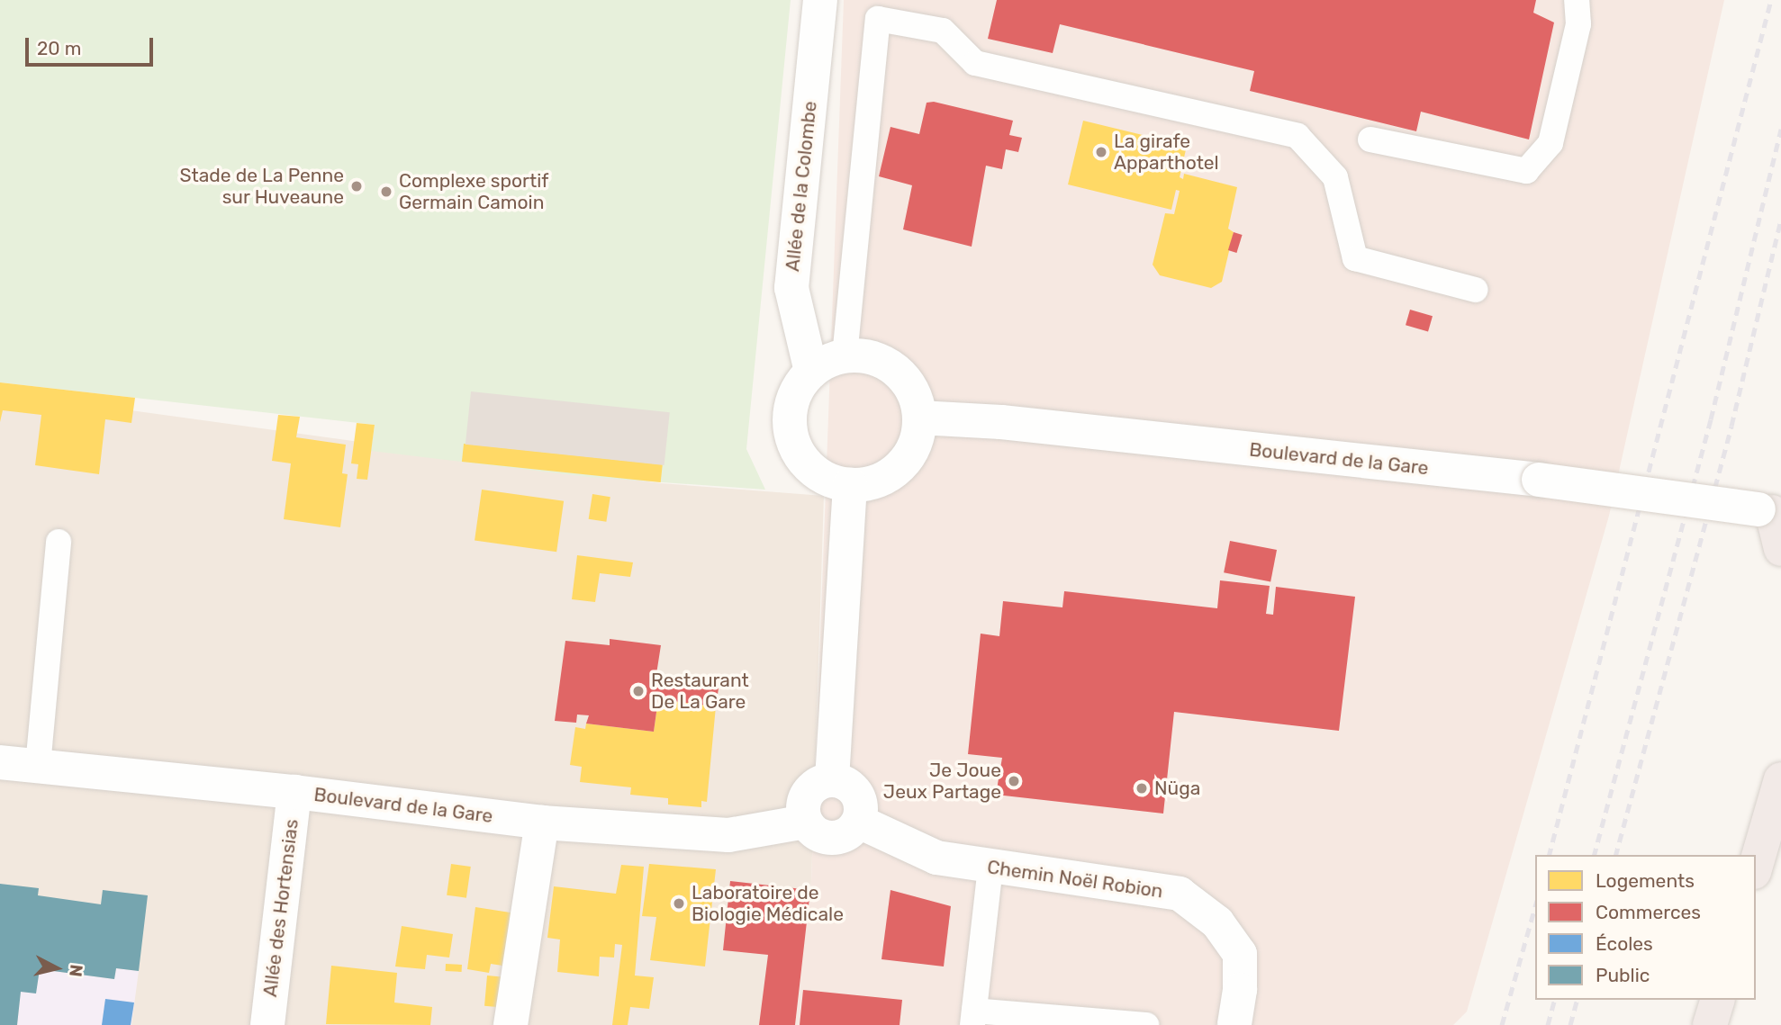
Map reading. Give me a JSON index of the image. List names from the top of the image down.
{
  "streets": {
    "main road": [
      "Allée de la Colombe",
      "Boulevard de la Gare",
      "Chemin Noël Robion",
      "Allée des Hortensias"
    ]
  },
  "crossings": [
    ["Allée de la Colombe", "Boulevard de la Gare"],
    ["Boulevard de la Gare", "Chemin Noël Robion"],
    ["Boulevard de la Gare", "Allée des Hortensias"]
  ],
  "places": [
    "La girafe Apparthotel",
    "Stade de La Penne sur Huveaune",
    "Complexe sportif Germain Camoin",
    "Restaurant De La Gare",
    "Je Joue Jeux Partage",
    "Nüga",
    "Laboratoire de Biologie Médicale"
  ],
  "legend": [
    "Logements",
    "Commerces",
    "Écoles",
    "Public"
  ],
  "scale_bar": "20 m",
  "north": "right"
}
